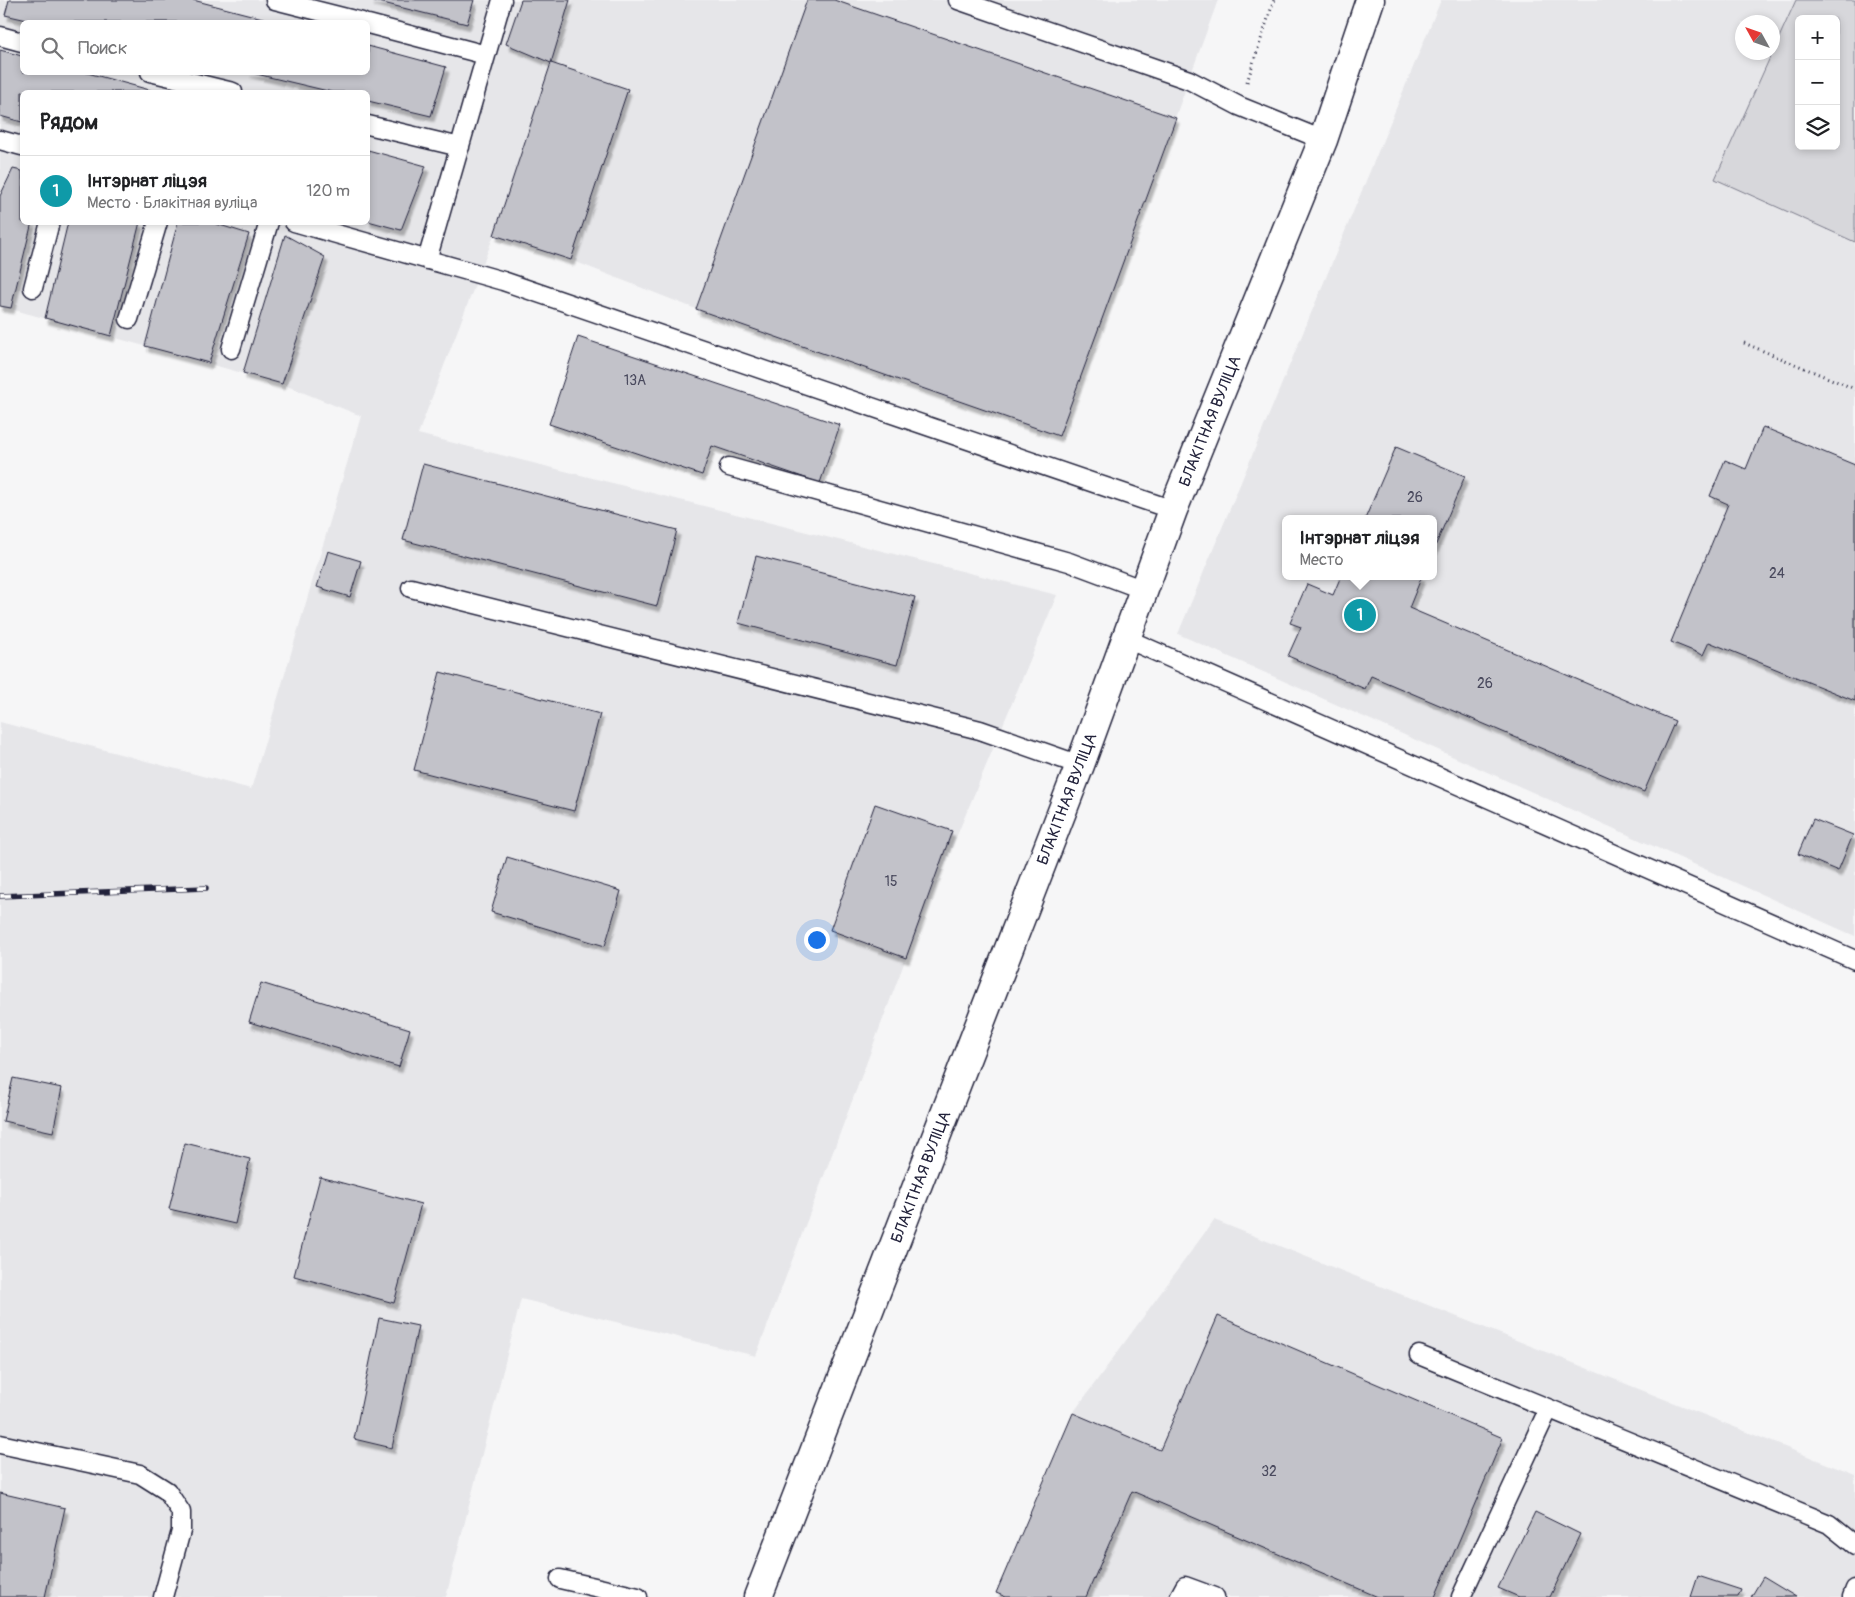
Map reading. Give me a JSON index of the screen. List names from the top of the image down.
{
  "streets": {
    "street": ["БЛАКІТНАЯ ВУЛІЦА"]
  },
  "house_numbers": [
    "13А",
    "26",
    "24",
    "26",
    "15",
    "32"
  ],
  "north": "top left",
  "page": {
    "map_buttons": ["+", "−"],
    "search": "Поиск",
    "heading": "Рядом",
    "list": [
      {
        "mark": "1",
        "name": "Інтэрнат ліцэя",
        "note": "Место · Блакітная вуліца",
        "value": "120 m"
      }
    ],
    "popup": ["Інтэрнат ліцэя", "Место"],
    "pins": "1"
  }
}
